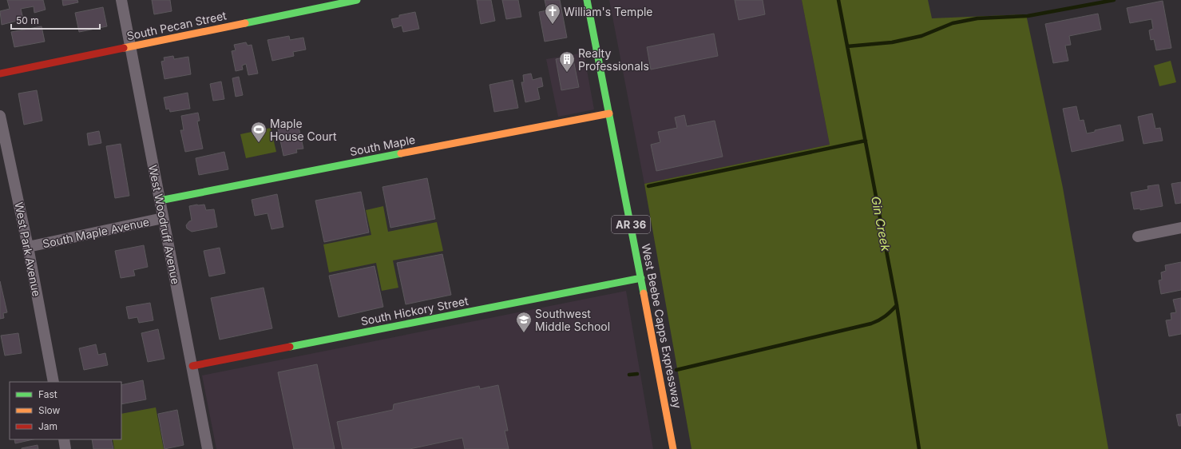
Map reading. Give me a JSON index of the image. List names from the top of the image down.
{
  "streets": {
    "street": [
      "South Pecan Street",
      "South Maple",
      "West Woodruff Avenue",
      "AR 36",
      "South Maple Avenue",
      "West Park Avenue",
      "South Hickory Street",
      "West Beebe Capps Expressway"
    ]
  },
  "crossings": [
    ["South Pecan Street", "West Woodruff Avenue"],
    ["South Maple", "West Woodruff Avenue"],
    ["South Maple", "West Beebe Capps Expressway"],
    ["West Woodruff Avenue", "South Maple Avenue"],
    ["West Woodruff Avenue", "South Hickory Street"],
    ["South Maple Avenue", "West Park Avenue"],
    ["South Hickory Street", "West Beebe Capps Expressway"]
  ],
  "water": ["Gin Creek"],
  "places": {
    "church": ["William's Temple"],
    "building": ["Realty Professionals"],
    "sports": ["Maple House Court"],
    "school or university": ["Southwest Middle School"]
  },
  "legend": ["Fast", "Slow", "Jam"],
  "scale_bar": "50 m"
}
